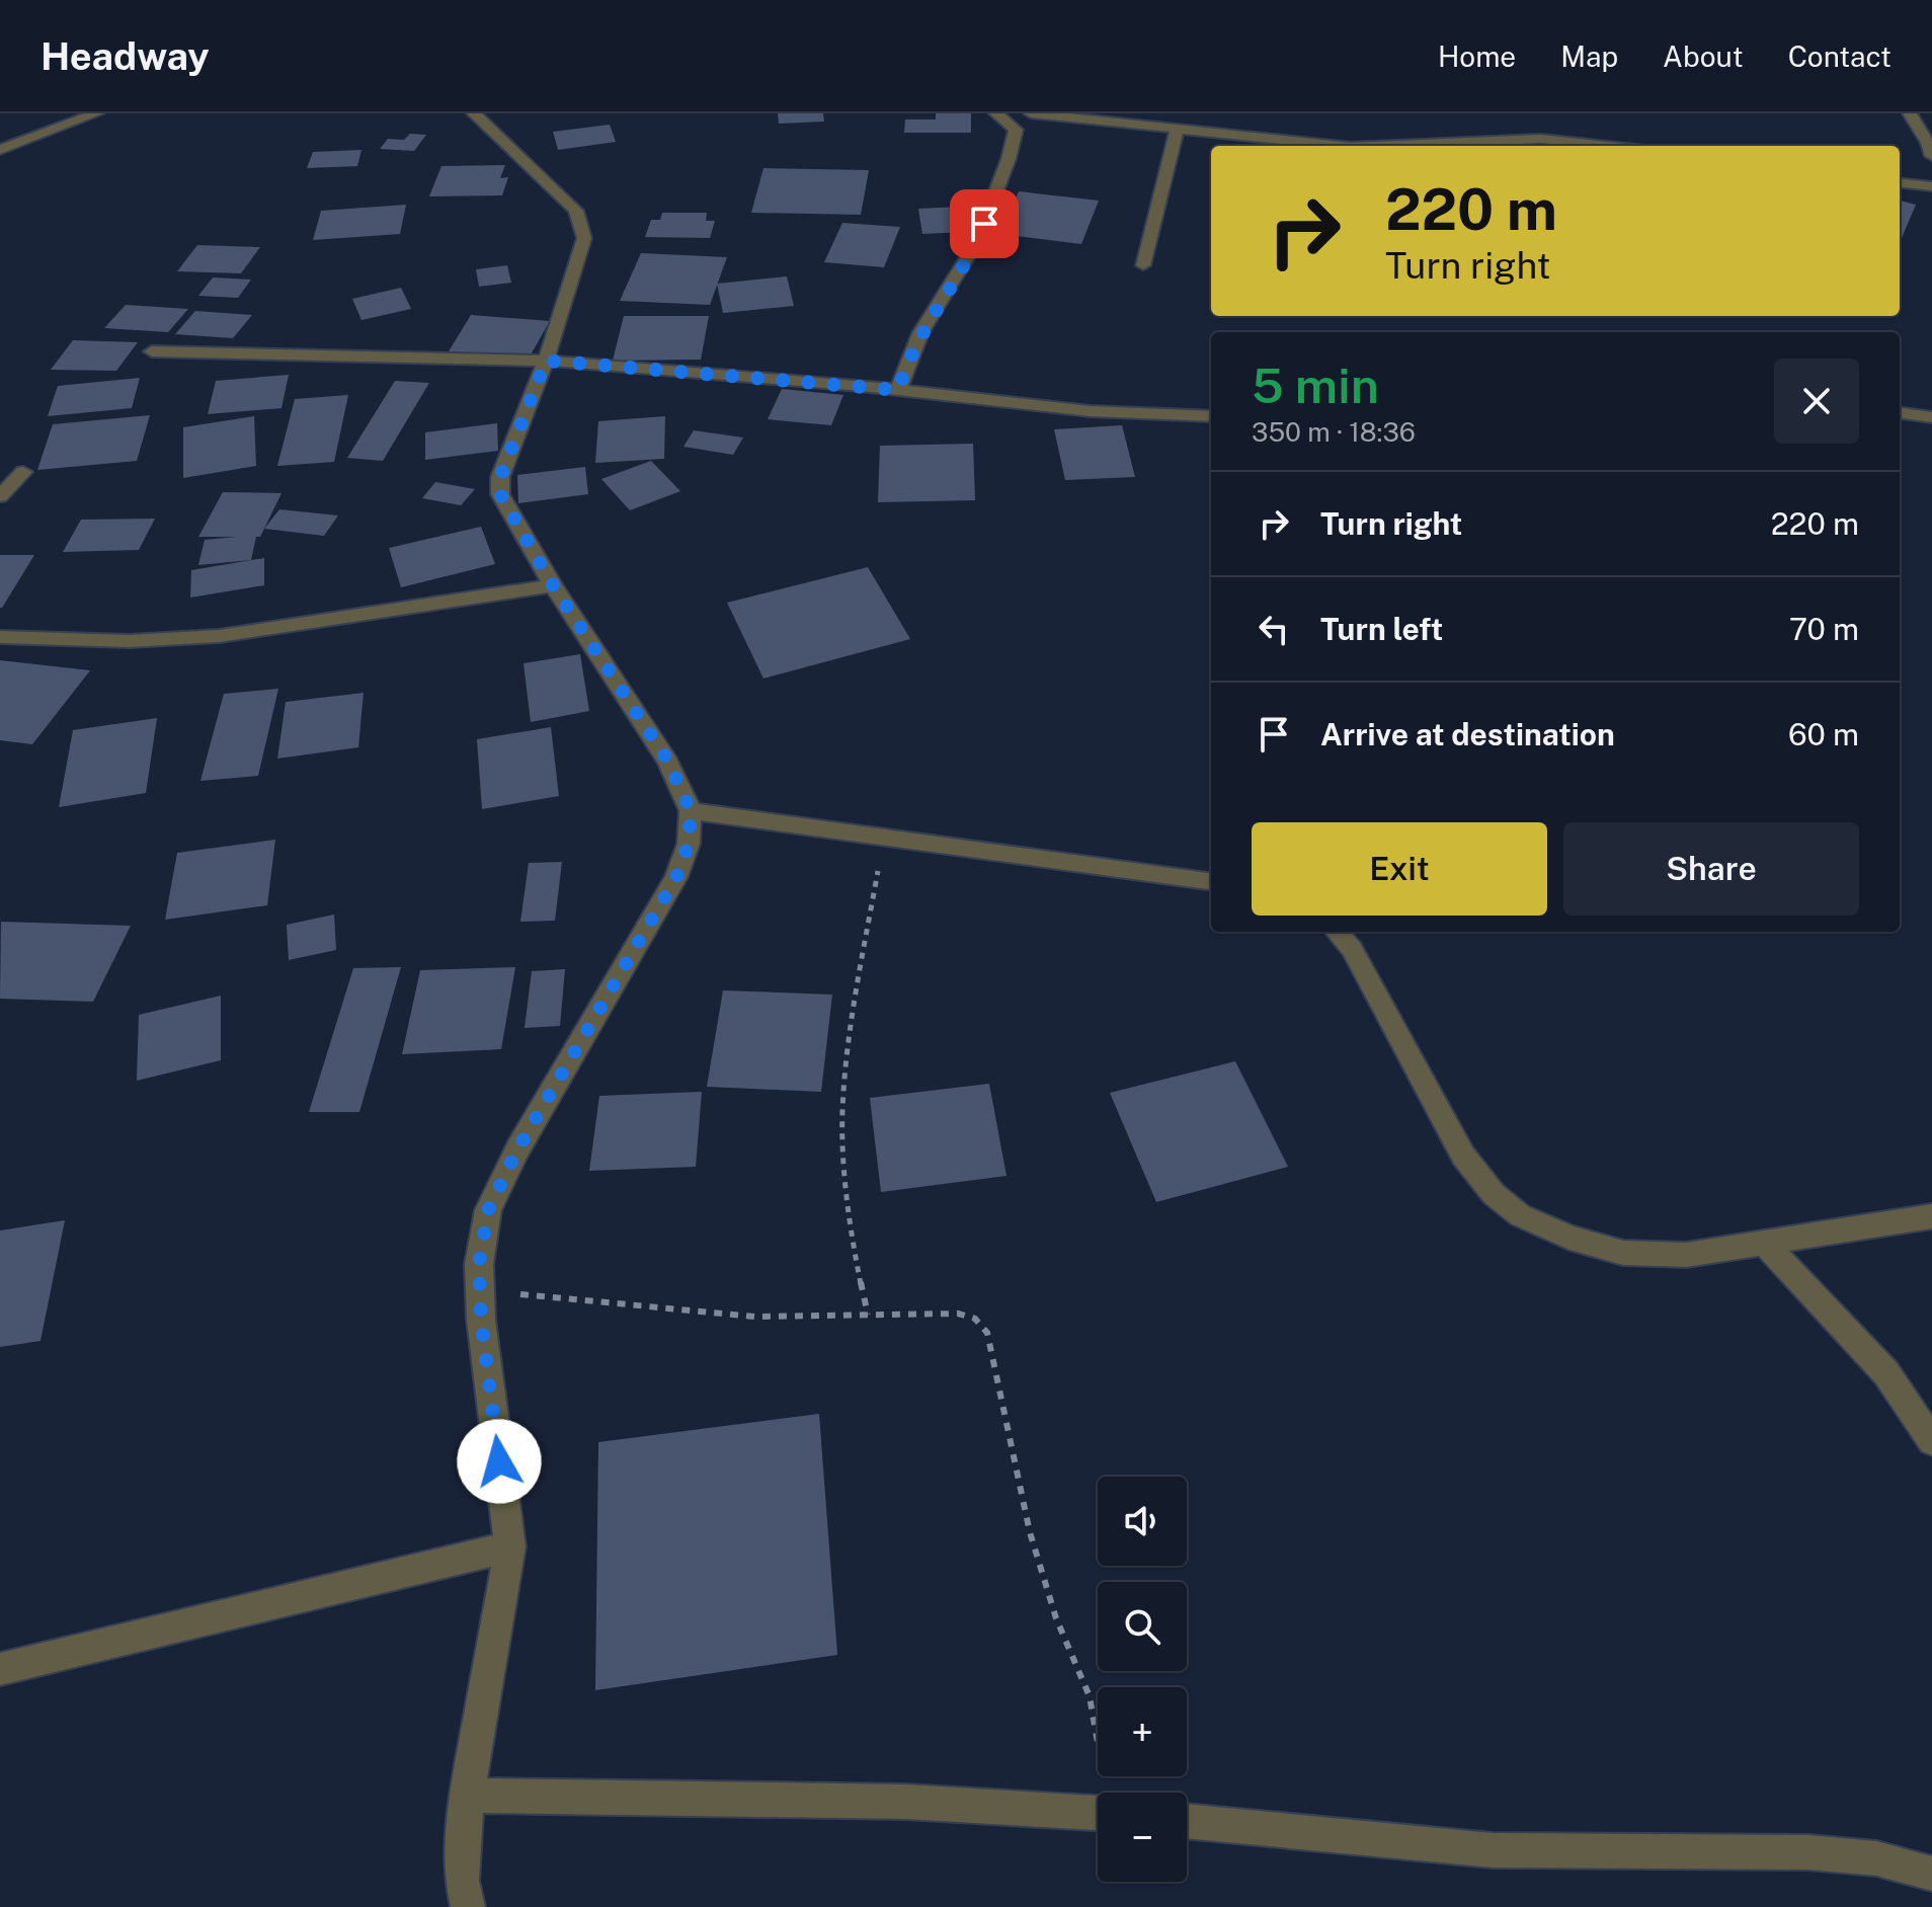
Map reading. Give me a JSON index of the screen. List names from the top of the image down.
{
  "page": {
    "header": "Headway",
    "nav": [
      "Home",
      "Map",
      "About",
      "Contact"
    ],
    "turn": ["220 m", "Turn right"],
    "heading": ["5 min", "350 m · 18:36"],
    "list": [
      {
        "name": "Turn right",
        "value": "220 m"
      },
      {
        "name": "Turn left",
        "value": "70 m"
      },
      {
        "name": "Arrive at destination",
        "value": "60 m"
      }
    ],
    "buttons": ["Exit", "Share"],
    "map_buttons": ["+", "−"]
  }
}
